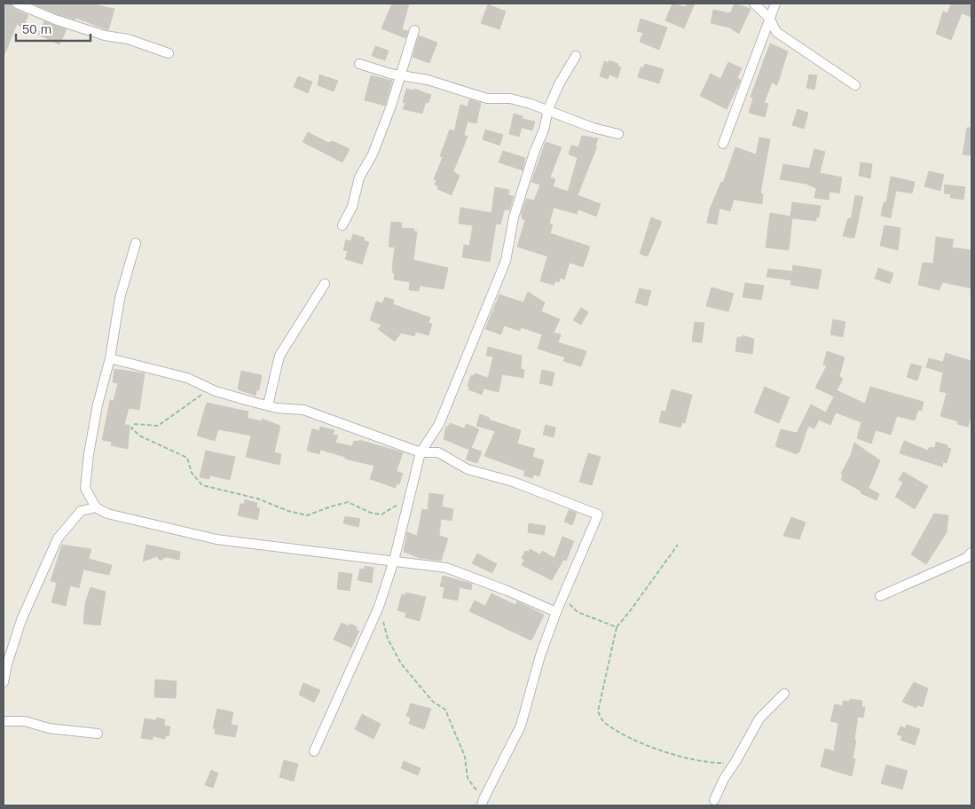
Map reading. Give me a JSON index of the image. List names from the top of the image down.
{
  "scale_bar": "50 m"
}
